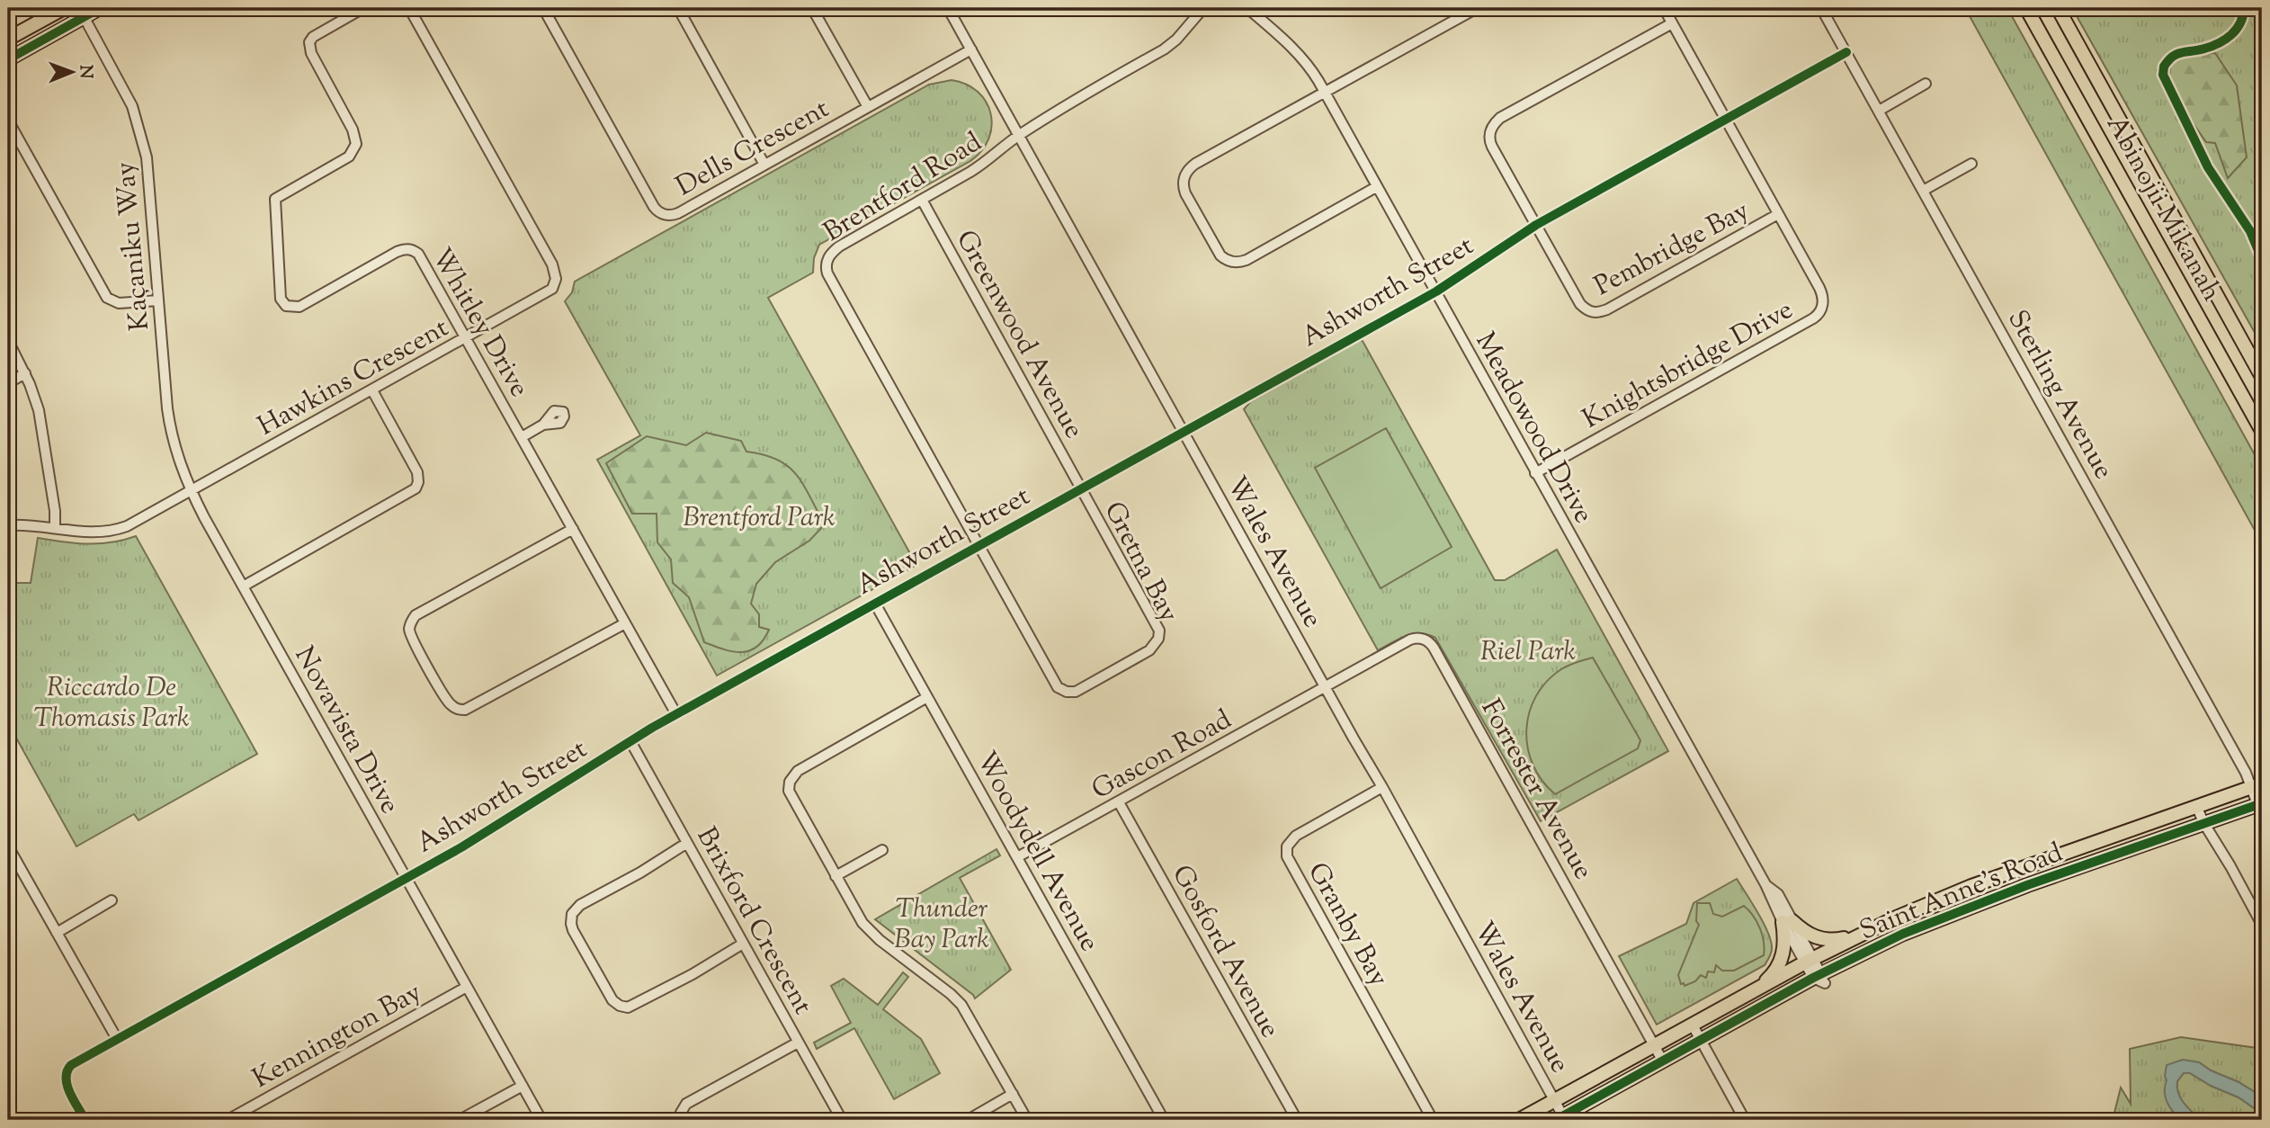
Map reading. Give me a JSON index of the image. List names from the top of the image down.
{
  "streets": {
    "main road": ["Abinojii Mikanah", "Saint Anne's Road"],
    "street": [
      "Dells Crescent",
      "Brentford Road",
      "Kaçaniku Way",
      "Pembridge Bay",
      "Ashworth Street",
      "Whitley Drive",
      "Greenwood Avenue",
      "Knightsbridge Drive",
      "Hawkins Crescent",
      "Sterling Avenue",
      "Meadowood Drive",
      "Wales Avenue",
      "Gretna Bay",
      "Novavista Drive",
      "Gascon Road",
      "Forrester Avenue",
      "Woodydell Avenue",
      "Brixford Crescent",
      "Granby Bay",
      "Gosford Avenue",
      "Kennington Bay"
    ]
  },
  "crossings": [
    ["Dells Crescent", "Wales Avenue"],
    ["Brentford Road", "Ashworth Street"],
    ["Brentford Road", "Greenwood Avenue"],
    ["Brentford Road", "Wales Avenue"],
    ["Brentford Road", "Gretna Bay"],
    ["Kaçaniku Way", "Hawkins Crescent"],
    ["Kaçaniku Way", "Novavista Drive"],
    ["Pembridge Bay", "Ashworth Street"],
    ["Pembridge Bay", "Knightsbridge Drive"],
    ["Ashworth Street", "Whitley Drive"],
    ["Ashworth Street", "Greenwood Avenue"],
    ["Ashworth Street", "Knightsbridge Drive"],
    ["Ashworth Street", "Sterling Avenue"],
    ["Ashworth Street", "Meadowood Drive"],
    ["Ashworth Street", "Wales Avenue"],
    ["Ashworth Street", "Gretna Bay"],
    ["Ashworth Street", "Novavista Drive"],
    ["Ashworth Street", "Woodydell Avenue"],
    ["Ashworth Street", "Brixford Crescent"],
    ["Whitley Drive", "Hawkins Crescent"],
    ["Greenwood Avenue", "Gretna Bay"],
    ["Knightsbridge Drive", "Meadowood Drive"],
    ["Hawkins Crescent", "Novavista Drive"],
    ["Sterling Avenue", "Saint Anne's Road"],
    ["Meadowood Drive", "Saint Anne's Road"],
    ["Wales Avenue", "Gascon Road"],
    ["Wales Avenue", "Forrester Avenue"],
    ["Wales Avenue", "Saint Anne's Road"],
    ["Wales Avenue", "Granby Bay"],
    ["Novavista Drive", "Kennington Bay"],
    ["Gascon Road", "Forrester Avenue"],
    ["Gascon Road", "Woodydell Avenue"],
    ["Gascon Road", "Gosford Avenue"],
    ["Forrester Avenue", "Saint Anne's Road"]
  ],
  "parks": [
    "Brentford Park",
    "Riel Park",
    "Riccardo De Thomasis Park",
    "Thunder Bay Park"
  ],
  "north": "right"
}
